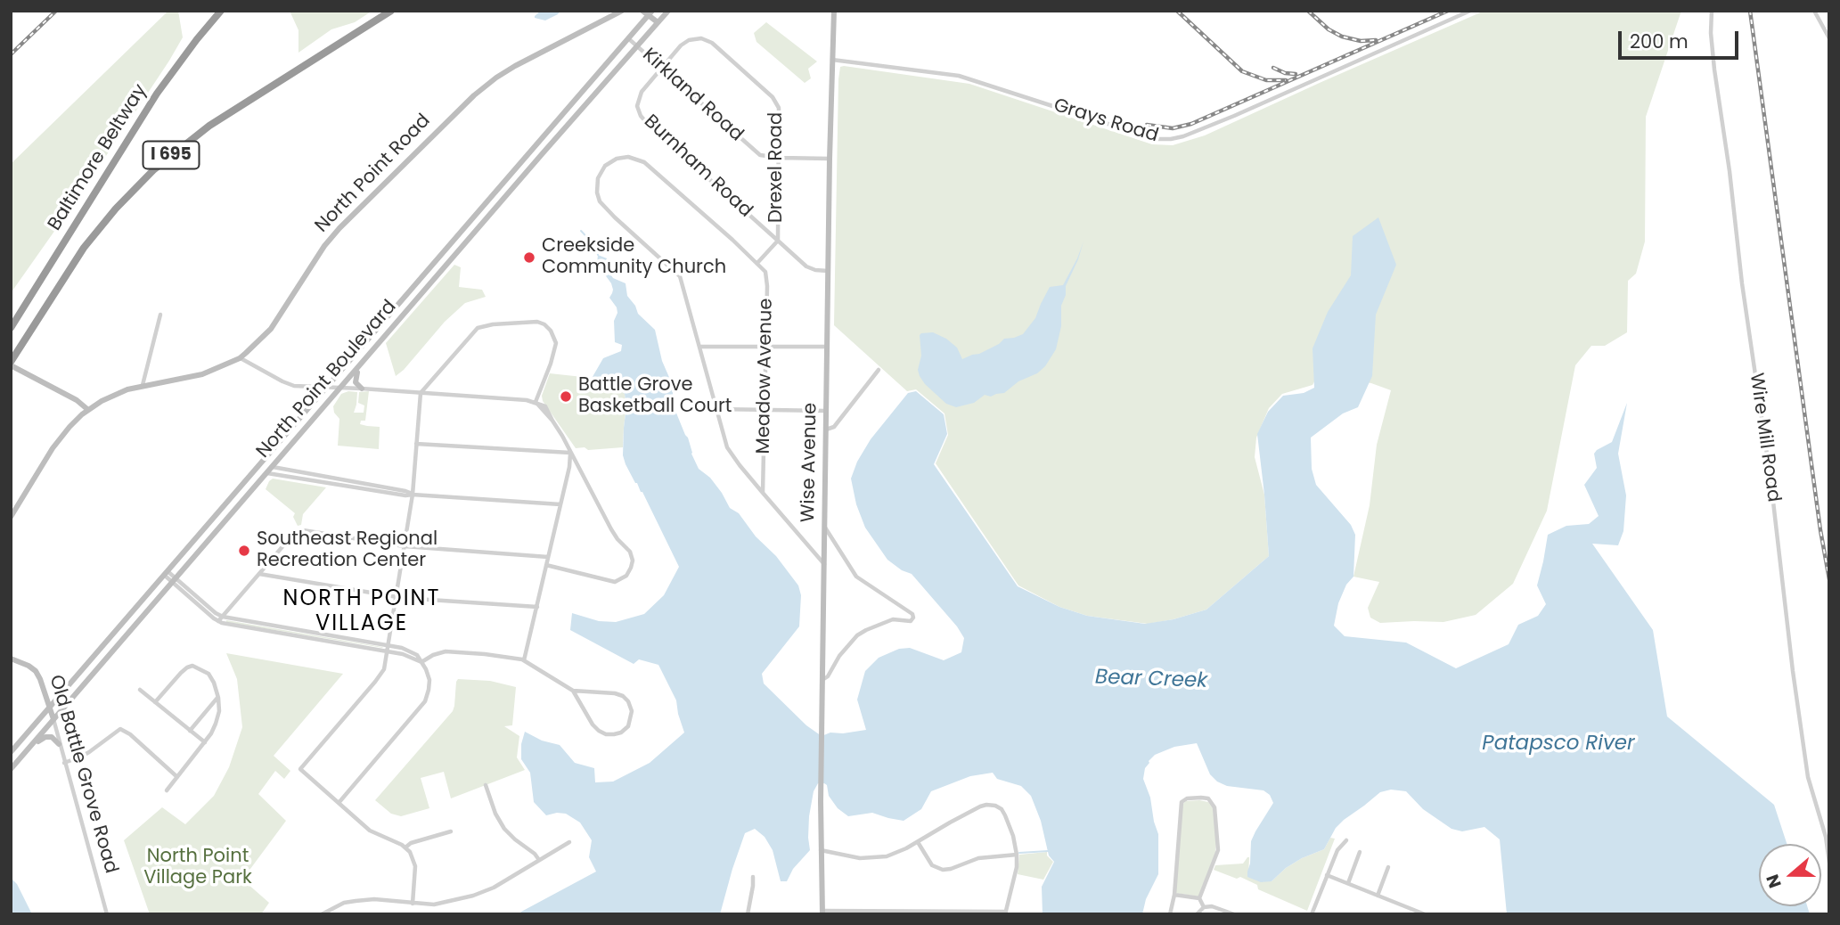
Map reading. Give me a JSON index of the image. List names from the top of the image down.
{
  "streets": {
    "highway": ["I 695", "Baltimore Beltway"],
    "main road": [
      "North Point Road",
      "North Point Boulevard",
      "Wise Avenue",
      "Old Battle Grove Road"
    ],
    "street": [
      "Kirkland Road",
      "Grays Road",
      "Burnham Road",
      "Drexel Road",
      "Meadow Avenue",
      "Wire Mill Road"
    ]
  },
  "crossings": [
    ["Kirkland Road", "Burnham Road"],
    ["Kirkland Road", "Drexel Road"],
    ["Kirkland Road", "North Point Boulevard"],
    ["Kirkland Road", "Wise Avenue"],
    ["Grays Road", "Wise Avenue"],
    ["Burnham Road", "Drexel Road"],
    ["Burnham Road", "Wise Avenue"],
    ["Drexel Road", "Meadow Avenue"],
    ["North Point Boulevard", "Old Battle Grove Road"]
  ],
  "districts": ["NORTH POINT VILLAGE"],
  "water": ["Bear Creek", "Patapsco River"],
  "parks": ["North Point Village Park"],
  "places": ["Creekside Community Church", "Battle Grove Basketball Court", "Southeast Regional Recreation Center"],
  "scale_bar": "200 m",
  "north": "left"
}
